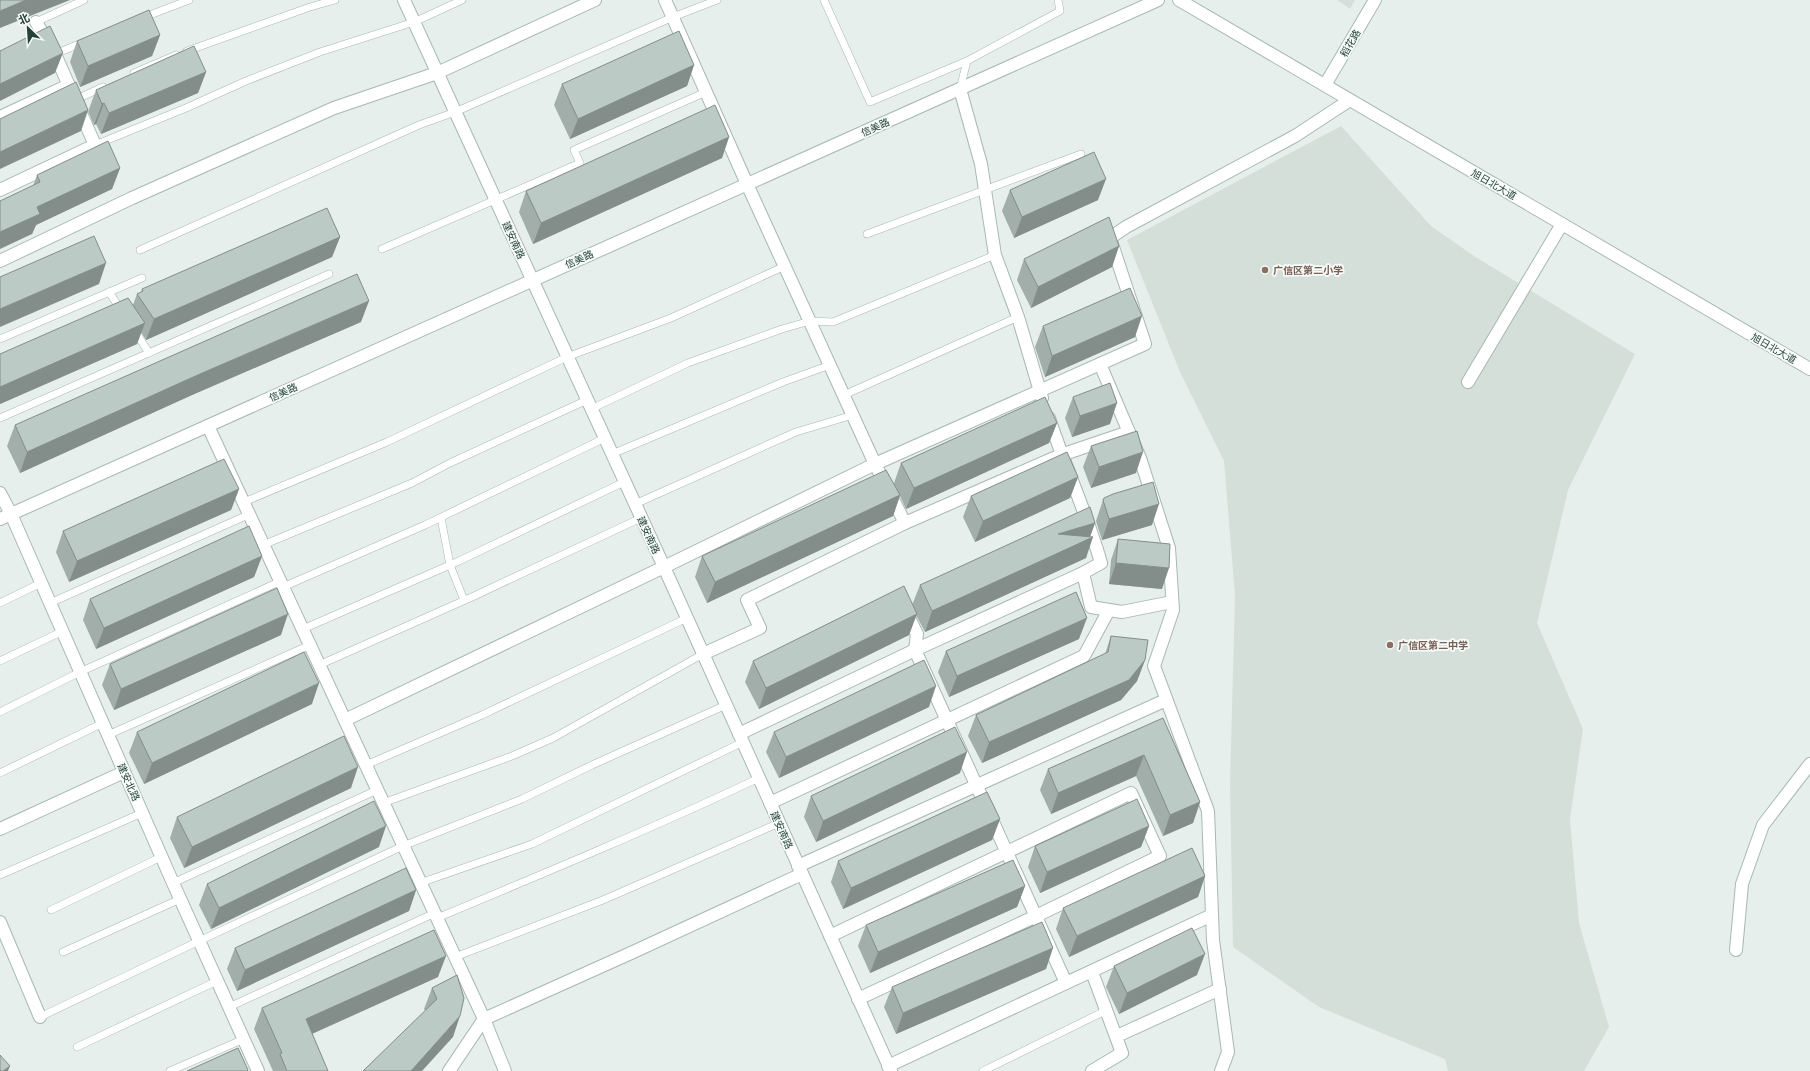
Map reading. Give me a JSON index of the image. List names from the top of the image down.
{
  "streets": {
    "street": [
      "稻花路",
      "信美路",
      "旭日北大道",
      "建安南路",
      "建安北路"
    ]
  },
  "crossings": [
    ["稻花路", "旭日北大道"],
    ["信美路", "建安南路"],
    ["信美路", "建安北路"]
  ],
  "places": ["广信区第二小学", "广信区第二中学"],
  "north": "top left"
}
